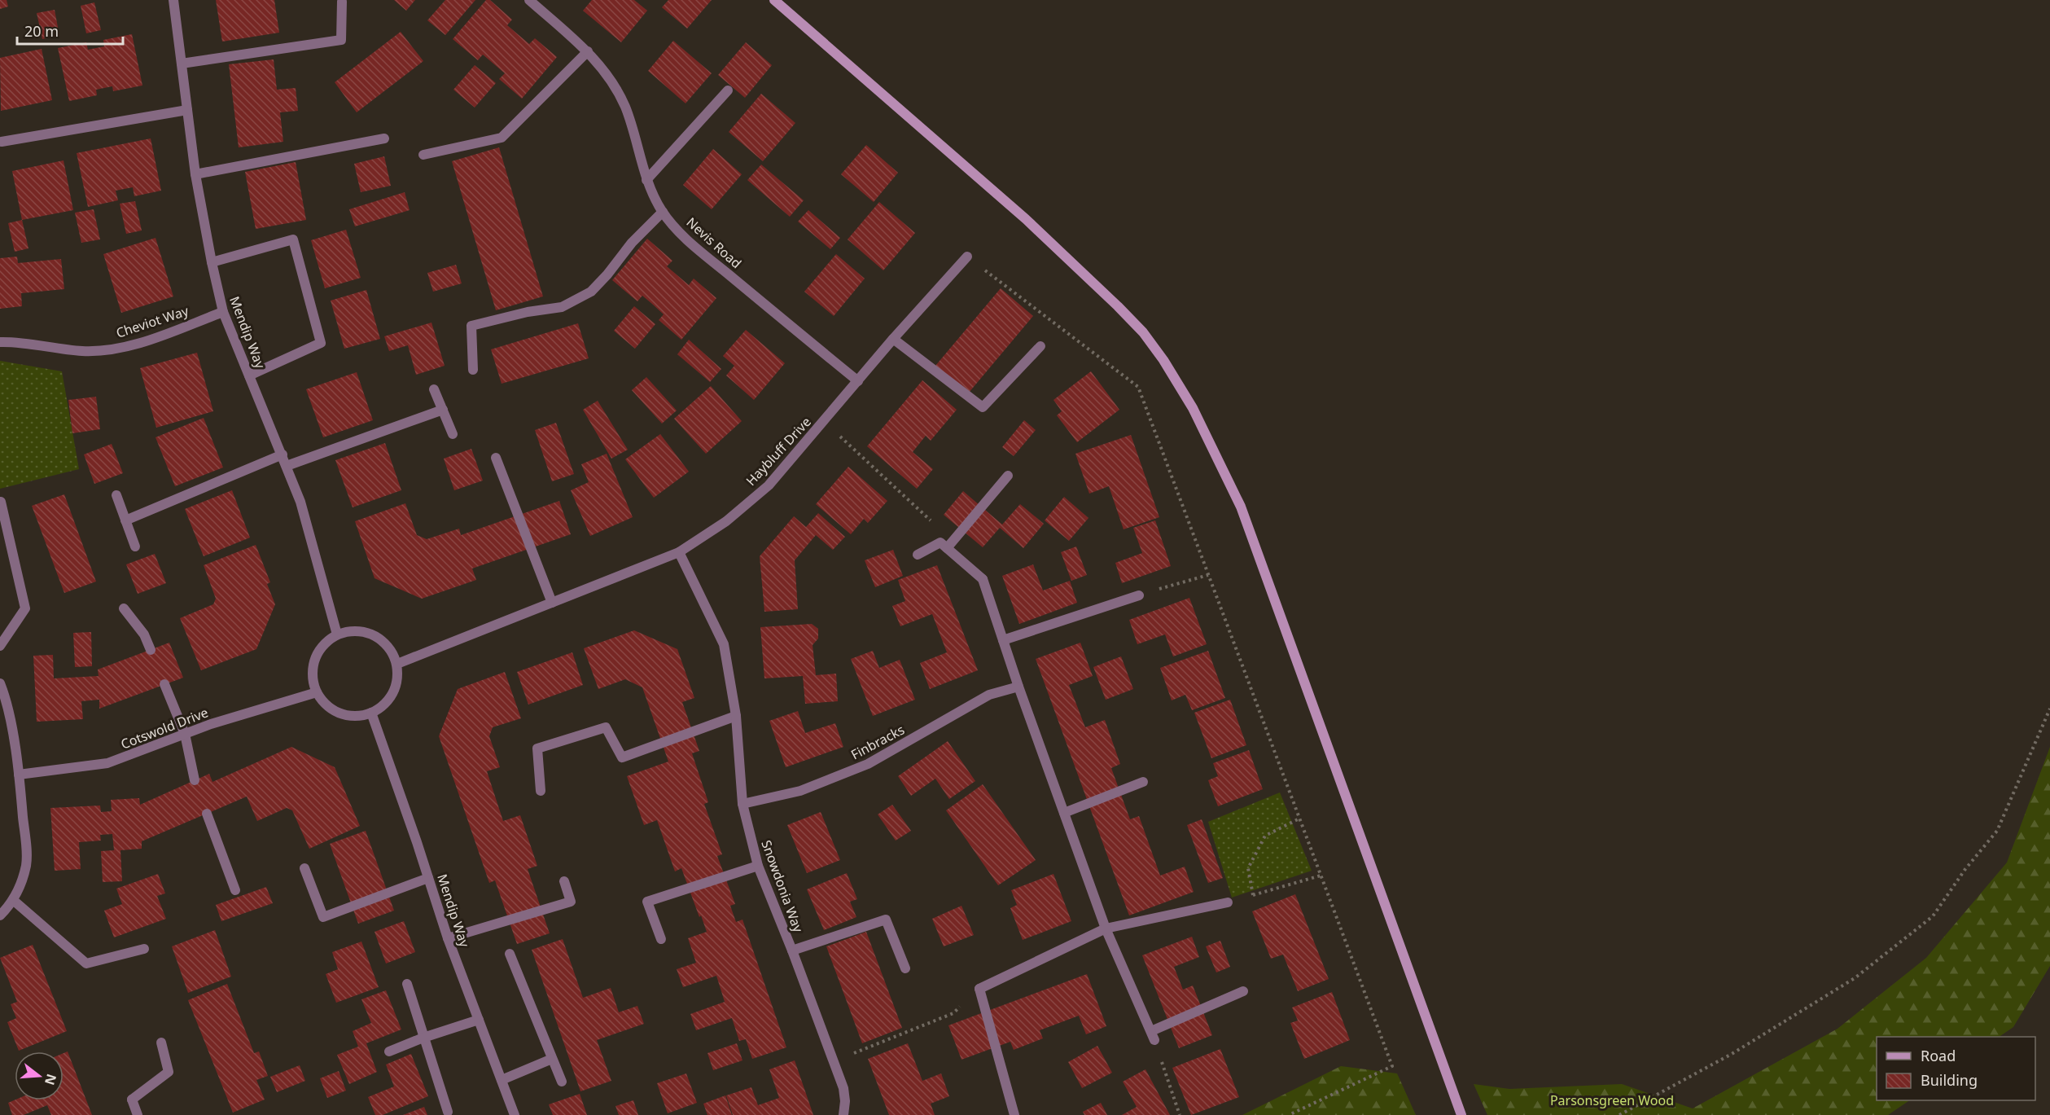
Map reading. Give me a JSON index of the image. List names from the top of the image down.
{
  "streets": {
    "street": [
      "Nevis Road",
      "Cheviot Way",
      "Mendip Way",
      "Haybluff Drive",
      "Cotswold Drive",
      "Finbracks",
      "Snowdonia Way"
    ]
  },
  "crossings": [
    ["Nevis Road", "Haybluff Drive"],
    ["Cheviot Way", "Mendip Way"],
    ["Mendip Way", "Haybluff Drive"],
    ["Mendip Way", "Cotswold Drive"],
    ["Haybluff Drive", "Cotswold Drive"],
    ["Haybluff Drive", "Snowdonia Way"],
    ["Finbracks", "Snowdonia Way"]
  ],
  "parks": ["Parsonsgreen Wood"],
  "legend": ["Road", "Building"],
  "scale_bar": "20 m",
  "north": "right"
}
